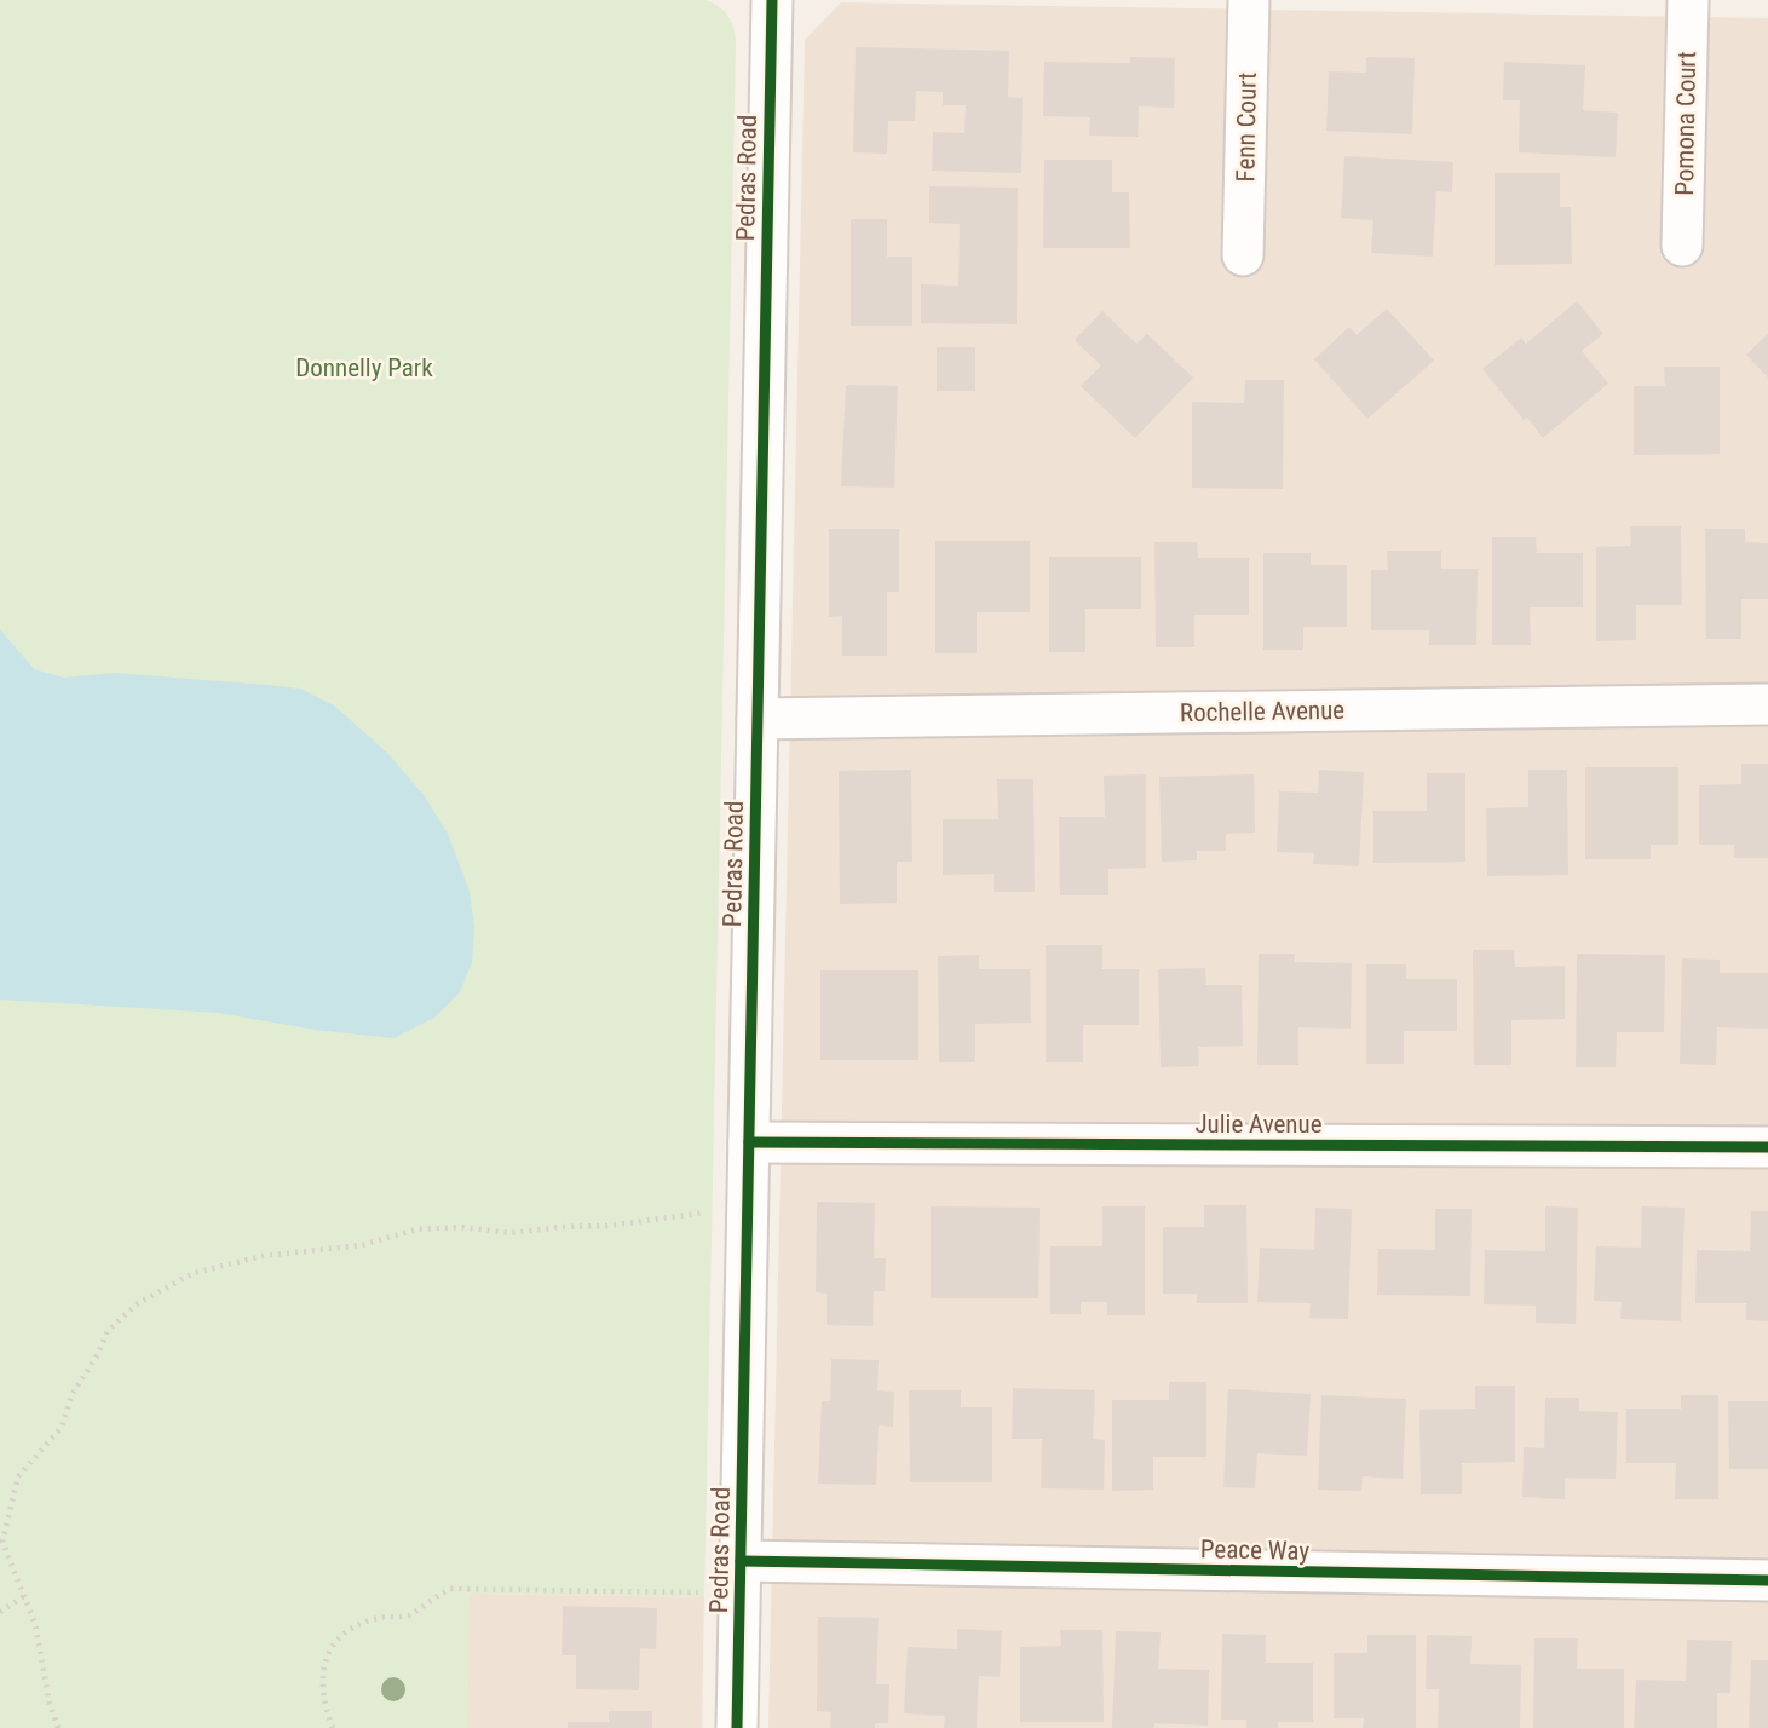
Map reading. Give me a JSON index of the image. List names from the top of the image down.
{
  "streets": {
    "street": [
      "Pomona Court",
      "Fenn Court",
      "Pedras Road",
      "Rochelle Avenue",
      "Julie Avenue",
      "Peace Way"
    ]
  },
  "crossings": [
    ["Pedras Road", "Rochelle Avenue"],
    ["Pedras Road", "Julie Avenue"],
    ["Pedras Road", "Peace Way"]
  ],
  "parks": ["Donnelly Park"]
}
